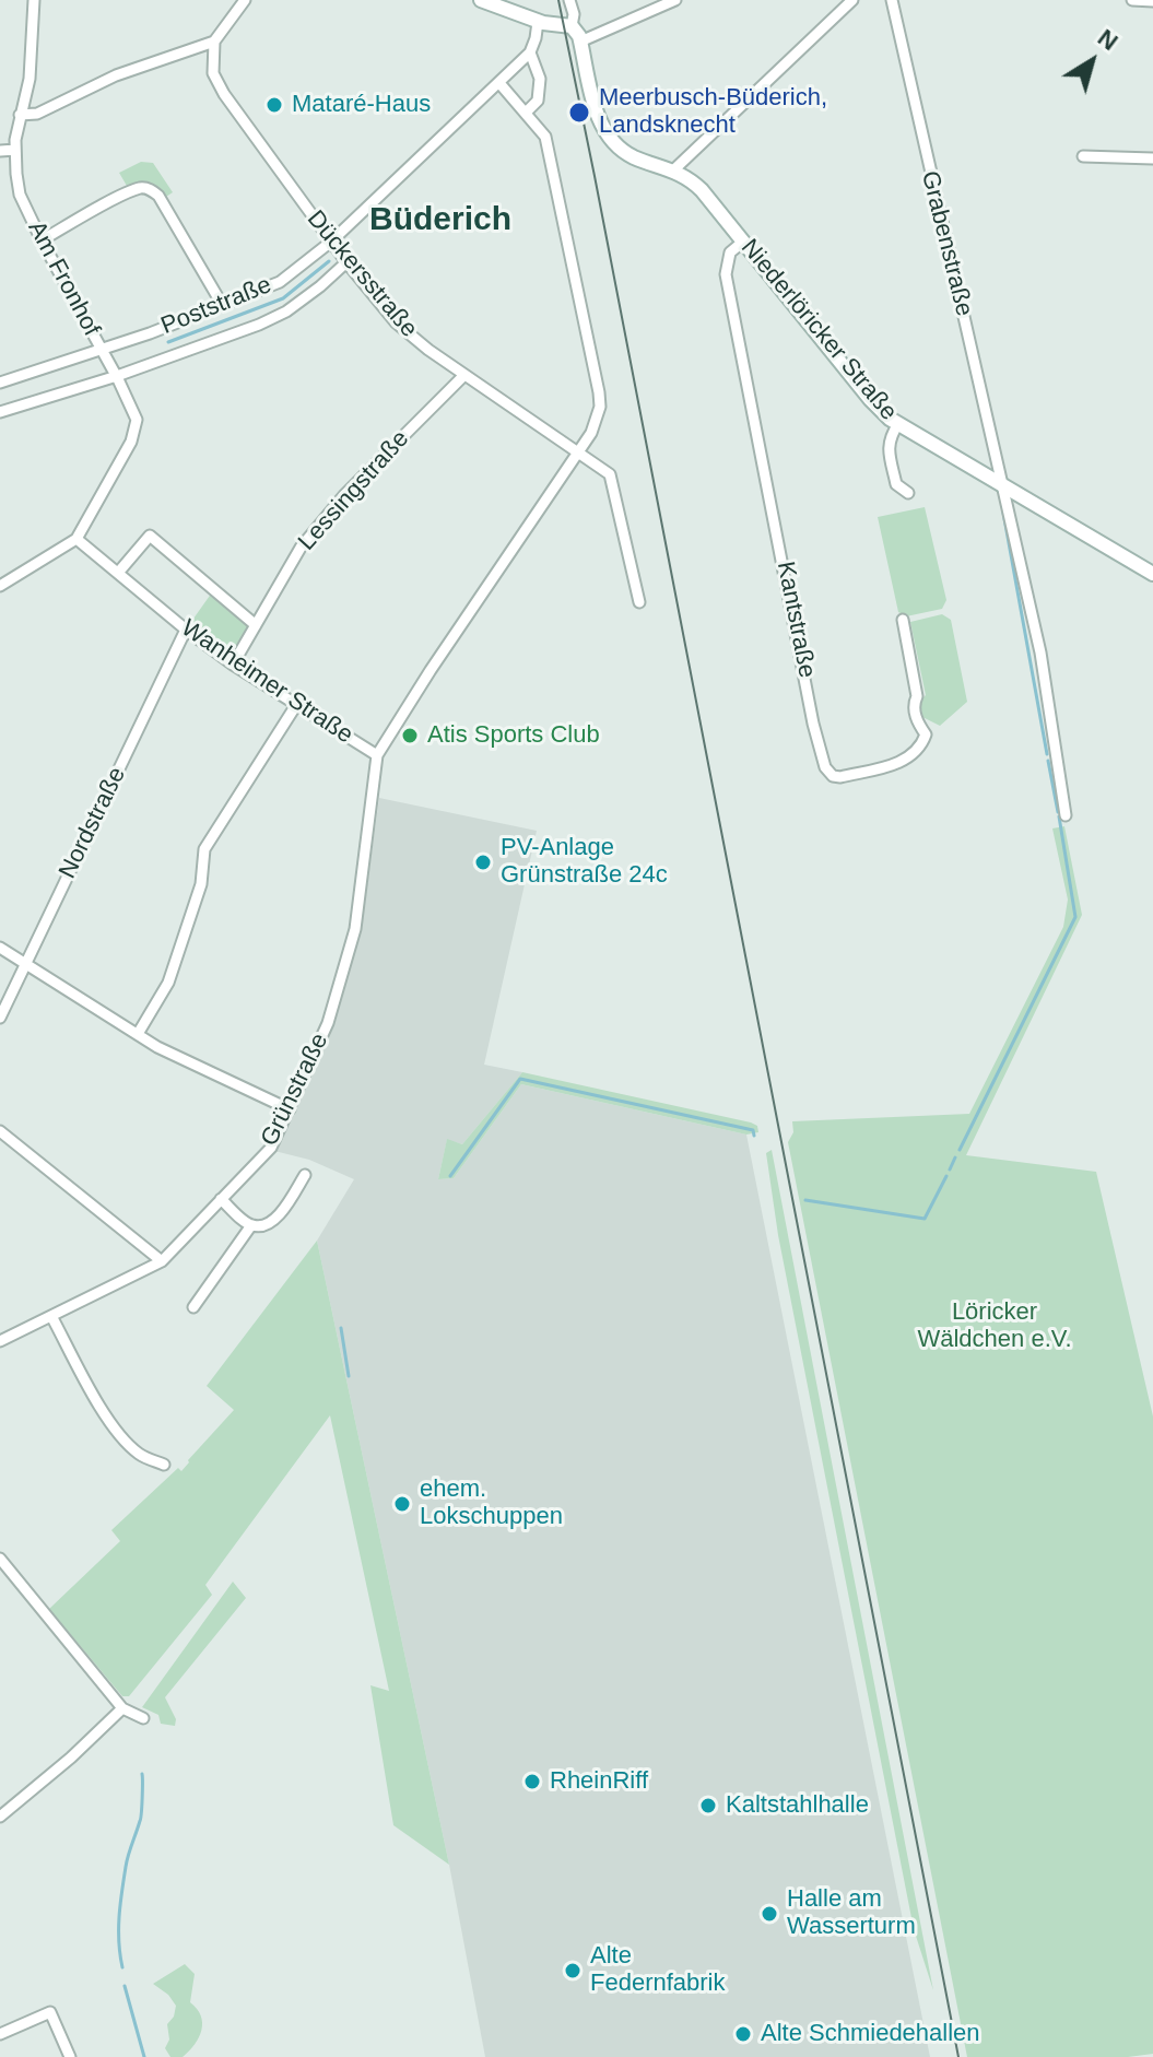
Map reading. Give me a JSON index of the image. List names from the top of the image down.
{
  "streets": {
    "main road": ["Niederlöricker Straße"],
    "street": [
      "Grabenstraße",
      "Dückersstraße",
      "Am Fronhof",
      "Poststraße",
      "Lessingstraße",
      "Kantstraße",
      "Wanheimer Straße",
      "Nordstraße",
      "Grünstraße"
    ]
  },
  "crossings": [
    ["Grabenstraße", "Niederlöricker Straße"],
    ["Dückersstraße", "Poststraße"],
    ["Dückersstraße", "Lessingstraße"],
    ["Am Fronhof", "Poststraße"],
    ["Am Fronhof", "Wanheimer Straße"],
    ["Niederlöricker Straße", "Kantstraße"],
    ["Lessingstraße", "Wanheimer Straße"],
    ["Wanheimer Straße", "Nordstraße"],
    ["Wanheimer Straße", "Grünstraße"]
  ],
  "districts": ["Büderich"],
  "parks": ["Löricker Wäldchen e.V."],
  "places": [
    "Mataré-Haus",
    "Meerbusch-Büderich, Landsknecht",
    "Atis Sports Club",
    "PV-Anlage Grünstraße 24c",
    "ehem. Lokschuppen",
    "RheinRiff",
    "Kaltstahlhalle",
    "Halle am Wasserturm",
    "Alte Federnfabrik",
    "Alte Schmiedehallen"
  ],
  "north": "top right"
}
